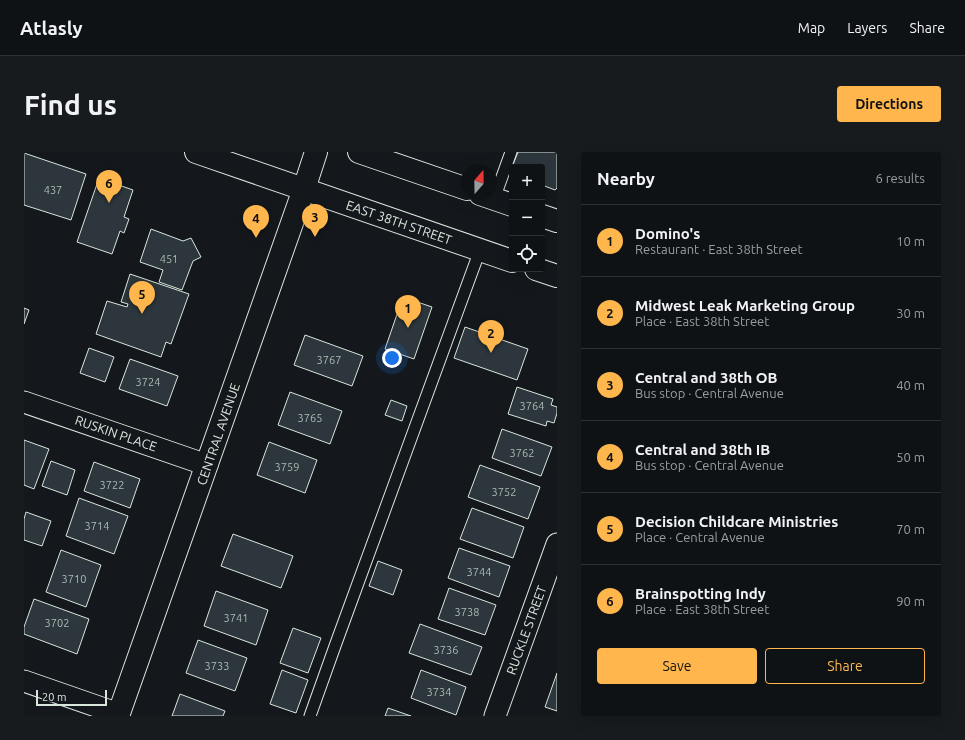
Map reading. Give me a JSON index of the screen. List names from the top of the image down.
{
  "streets": {
    "main road": ["EAST 38TH STREET", "CENTRAL AVENUE"],
    "street": ["RUSKIN PLACE", "RUCKLE STREET"]
  },
  "crossings": [
    ["EAST 38TH STREET", "CENTRAL AVENUE"],
    ["RUSKIN PLACE", "CENTRAL AVENUE"]
  ],
  "house_numbers": [
    "437",
    "451",
    "3767",
    "3724",
    "3764",
    "3765",
    "3762",
    "3759",
    "3722",
    "3752",
    "3714",
    "3744",
    "3710",
    "3738",
    "3741",
    "3702",
    "3736",
    "3733",
    "3734"
  ],
  "scale_bar": "20 m",
  "north": "top",
  "page": {
    "header": "Atlasly",
    "nav": ["Map", "Layers", "Share"],
    "buttons": [
      "Directions",
      ["Save", "Share"]
    ],
    "title": "Find us",
    "heading": ["Nearby", "6 results"],
    "map_buttons": ["+", "−"],
    "pins": [
      "6",
      "3",
      "4",
      "5",
      "1",
      "2"
    ],
    "list": [
      {
        "mark": "1",
        "name": "Domino's",
        "note": "Restaurant · East 38th Street",
        "value": "10 m"
      },
      {
        "mark": "2",
        "name": "Midwest Leak Marketing Group",
        "note": "Place · East 38th Street",
        "value": "30 m"
      },
      {
        "mark": "3",
        "name": "Central and 38th OB",
        "note": "Bus stop · Central Avenue",
        "value": "40 m"
      },
      {
        "mark": "4",
        "name": "Central and 38th IB",
        "note": "Bus stop · Central Avenue",
        "value": "50 m"
      },
      {
        "mark": "5",
        "name": "Decision Childcare Ministries",
        "note": "Place · Central Avenue",
        "value": "70 m"
      },
      {
        "mark": "6",
        "name": "Brainspotting Indy",
        "note": "Place · East 38th Street",
        "value": "90 m"
      }
    ],
    "scale": "20 m"
  }
}
